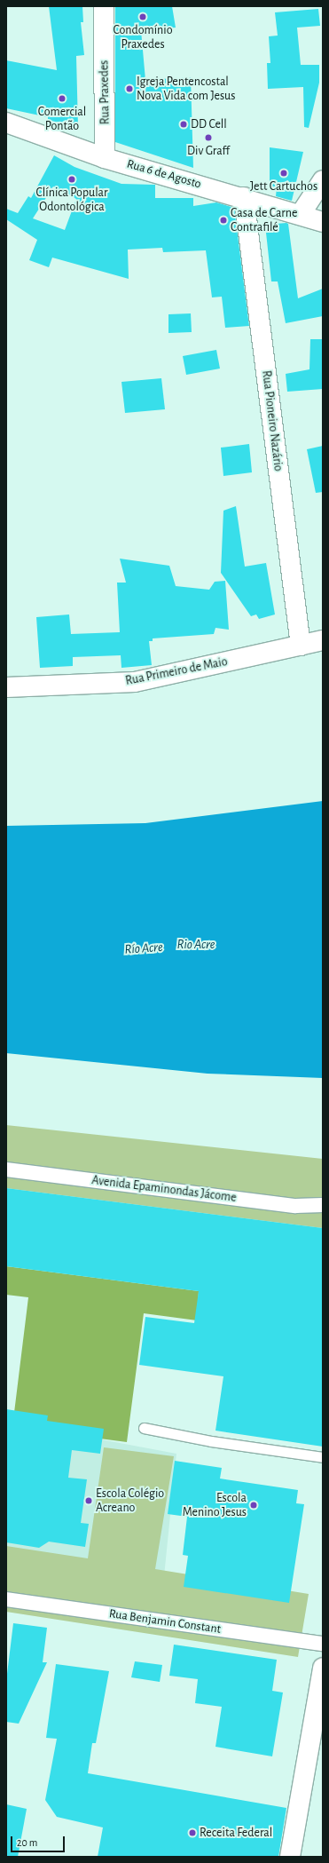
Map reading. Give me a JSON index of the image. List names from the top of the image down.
{
  "streets": {
    "street": [
      "Rua Praxedes",
      "Rua 6 de Agosto",
      "Rua Pioneiro Nazário",
      "Rua Primeiro de Maio",
      "Avenida Epaminondas Jácome",
      "Rua Benjamin Constant"
    ]
  },
  "crossings": [
    ["Rua Praxedes", "Rua 6 de Agosto"],
    ["Rua 6 de Agosto", "Rua Pioneiro Nazário"],
    ["Rua Pioneiro Nazário", "Rua Primeiro de Maio"]
  ],
  "water": ["Rio Acre", "Río Acre"],
  "places": [
    "Condomínio Praxedes",
    "Igreja Pentencostal Nova Vida com Jesus",
    "Comercial Pontão",
    "DD Cell",
    "Div Graff",
    "Jett Cartuchos",
    "Clínica Popular Odontológica",
    "Casa de Carne Contrafilé",
    "Escola Colégio Acreano",
    "Escola Menino Jesus",
    "Receita Federal"
  ],
  "scale_bar": "20 m"
}
